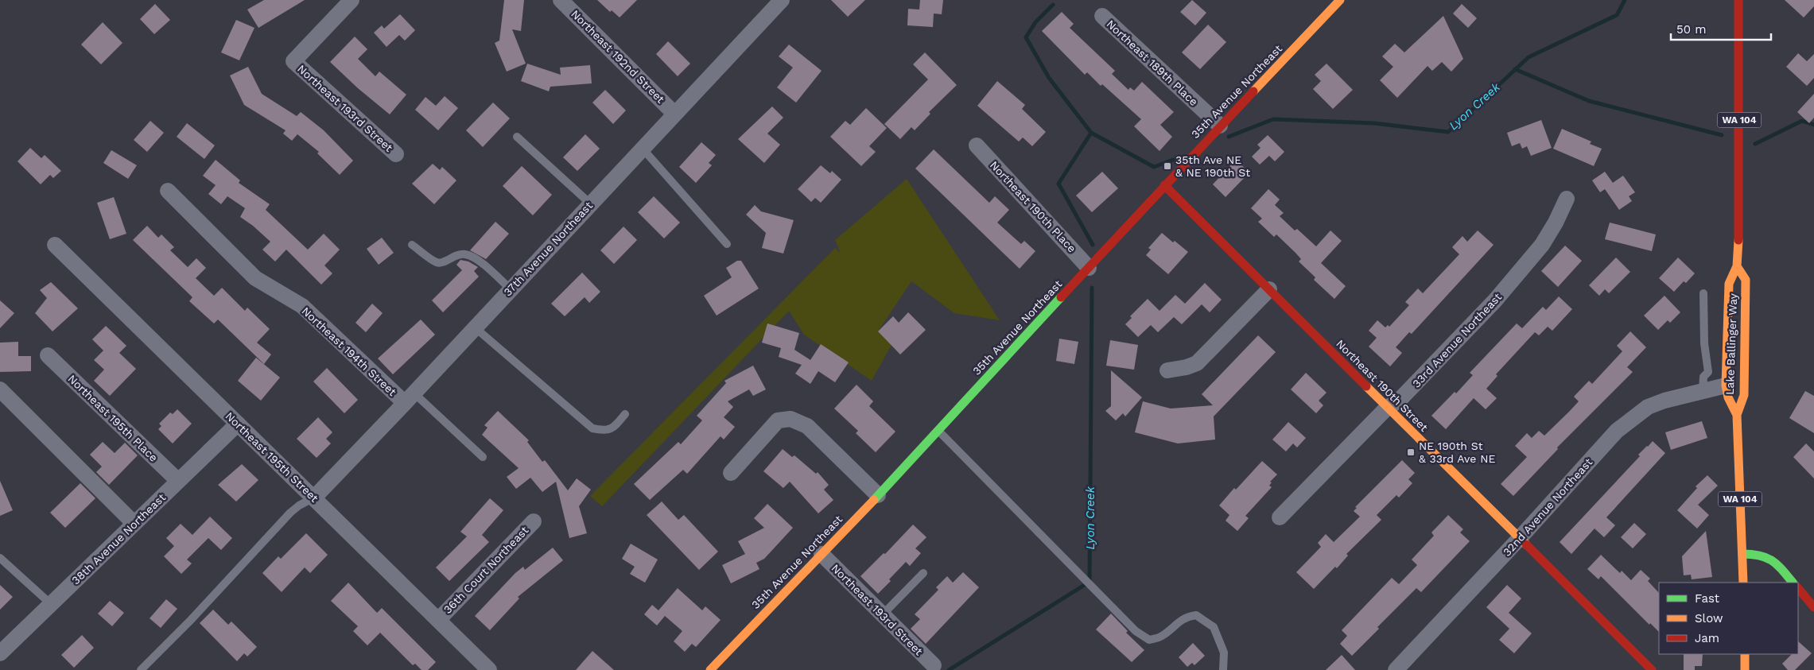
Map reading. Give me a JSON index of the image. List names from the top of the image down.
{
  "streets": {
    "street": [
      "Northeast 192nd Street",
      "Northeast 189th Place",
      "35th Avenue Northeast",
      "Northeast 193rd Street",
      "WA 104",
      "Northeast 190th Place",
      "37th Avenue Northeast",
      "33rd Avenue Northeast",
      "Lake Ballinger Way",
      "Northeast 194th Street",
      "Northeast 190th Street",
      "Northeast 195th Place",
      "Northeast 195th Street",
      "32nd Avenue Northeast",
      "38th Avenue Northeast",
      "36th Court Northeast"
    ]
  },
  "crossings": [
    ["Northeast 192nd Street", "37th Avenue Northeast"],
    ["Northeast 189th Place", "35th Avenue Northeast"],
    ["35th Avenue Northeast", "Northeast 193rd Street"],
    ["35th Avenue Northeast", "Northeast 190th Place"],
    ["35th Avenue Northeast", "Northeast 190th Street"],
    ["WA 104", "Lake Ballinger Way"],
    ["37th Avenue Northeast", "Northeast 194th Street"],
    ["37th Avenue Northeast", "Northeast 195th Street"],
    ["33rd Avenue Northeast", "Northeast 190th Street"],
    ["Lake Ballinger Way", "32nd Avenue Northeast"],
    ["Northeast 190th Street", "32nd Avenue Northeast"],
    ["Northeast 195th Place", "38th Avenue Northeast"],
    ["Northeast 195th Street", "38th Avenue Northeast"],
    ["Northeast 195th Street", "36th Court Northeast"]
  ],
  "water": ["Lyon Creek"],
  "places": {
    "transit": ["35th Ave NE & NE 190th St", "NE 190th St & 33rd Ave NE"]
  },
  "legend": ["Fast", "Slow", "Jam"],
  "scale_bar": "50 m"
}
